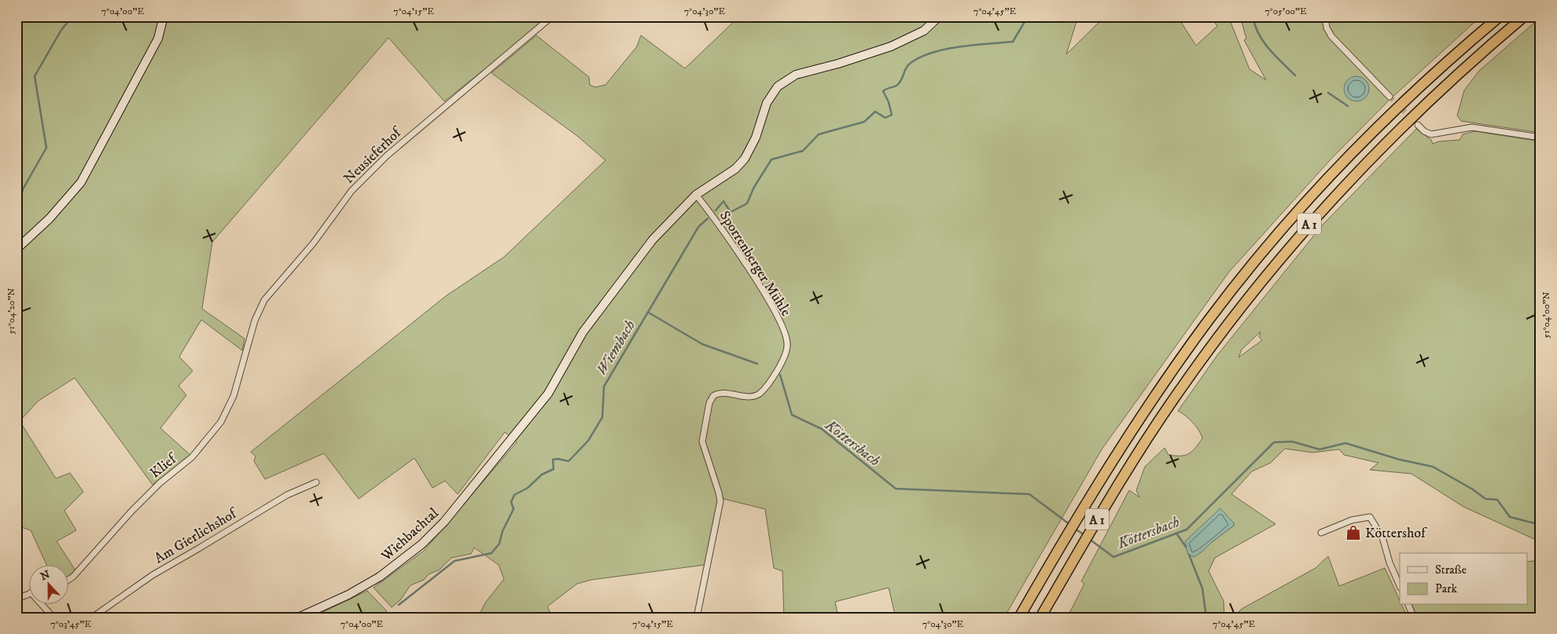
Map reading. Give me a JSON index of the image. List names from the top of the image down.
{
  "streets": {
    "highway": ["A 1"],
    "main road": ["Wiehbachtal"],
    "street": [
      "Neusieferhof",
      "Sporrenberger Mühle",
      "Klief",
      "Am Gierlichshof"
    ]
  },
  "crossings": [
    ["Neusieferhof", "Klief"],
    ["Sporrenberger Mühle", "Wiehbachtal"]
  ],
  "water": ["Wiembach", "Köttersbach"],
  "places": {
    "shop": ["Köttershof"]
  },
  "legend": ["Straße", "Park"],
  "north": "top",
  "coordinates": [
    "7°04'00\"E",
    "7°04'15\"E",
    "7°04'30\"E",
    "7°04'45\"E",
    "7°05'00\"E",
    "51°04'20\"N",
    "51°04'00\"N",
    "7°03'45\"E"
  ]
}
